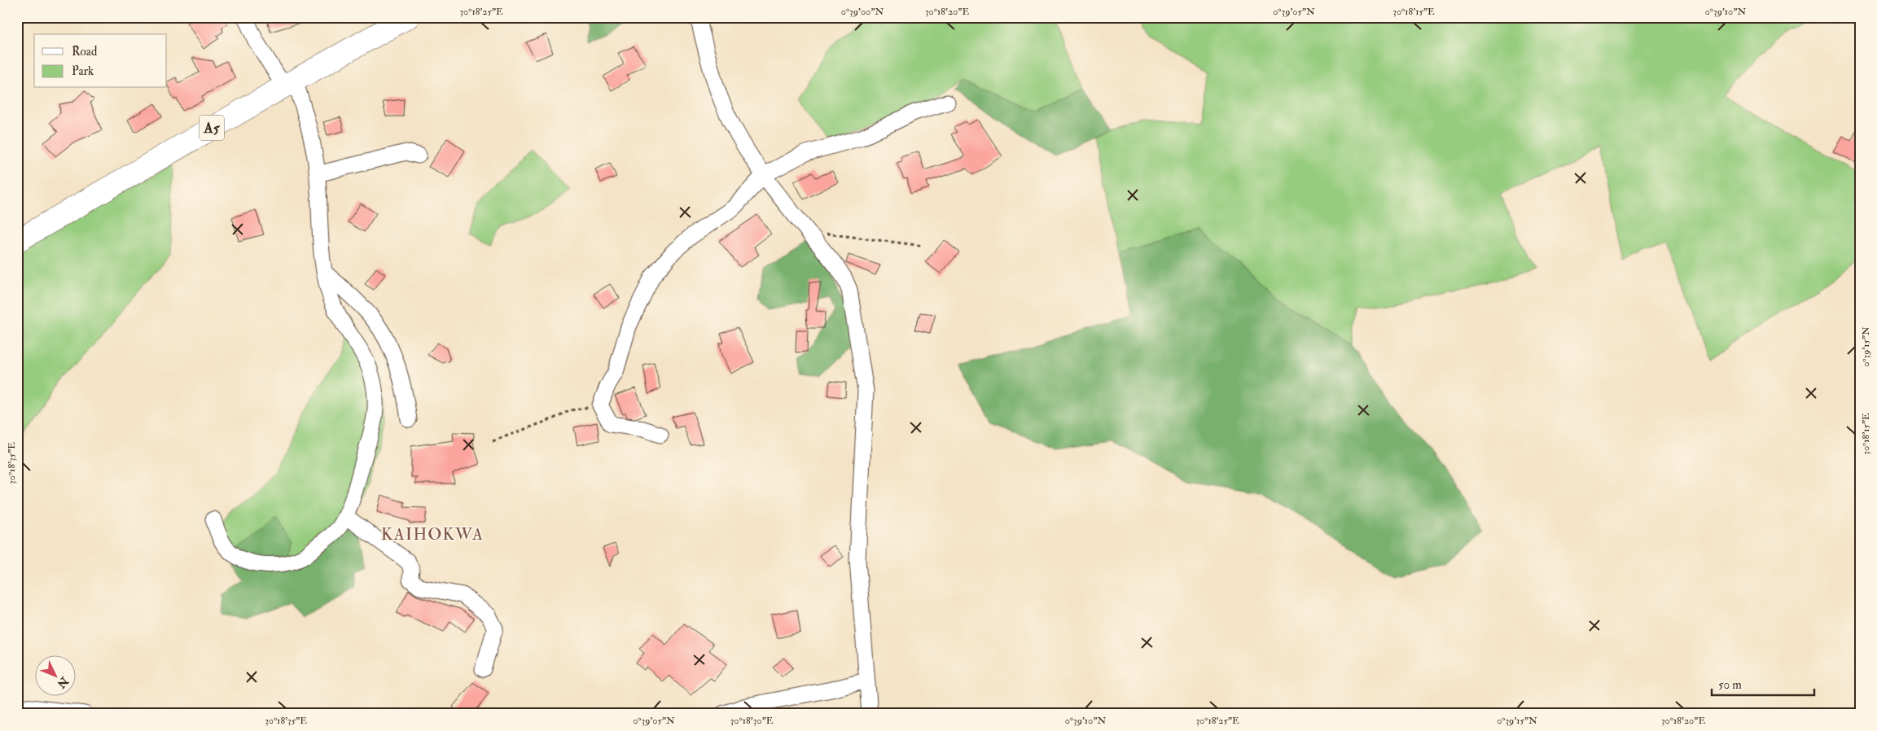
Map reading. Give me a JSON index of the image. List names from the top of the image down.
{
  "streets": {
    "highway": ["A5"]
  },
  "districts": ["KAIHOKWA"],
  "legend": ["Road", "Park"],
  "scale_bar": "50 m",
  "north": "bottom right",
  "coordinates": [
    "30°18'25\"E",
    "0°39'00\"N",
    "30°18'20\"E",
    "0°39'05\"N",
    "30°18'15\"E",
    "0°39'10\"N",
    "0°39'15\"N",
    "30°18'35\"E",
    "30°18'30\"E"
  ]
}
